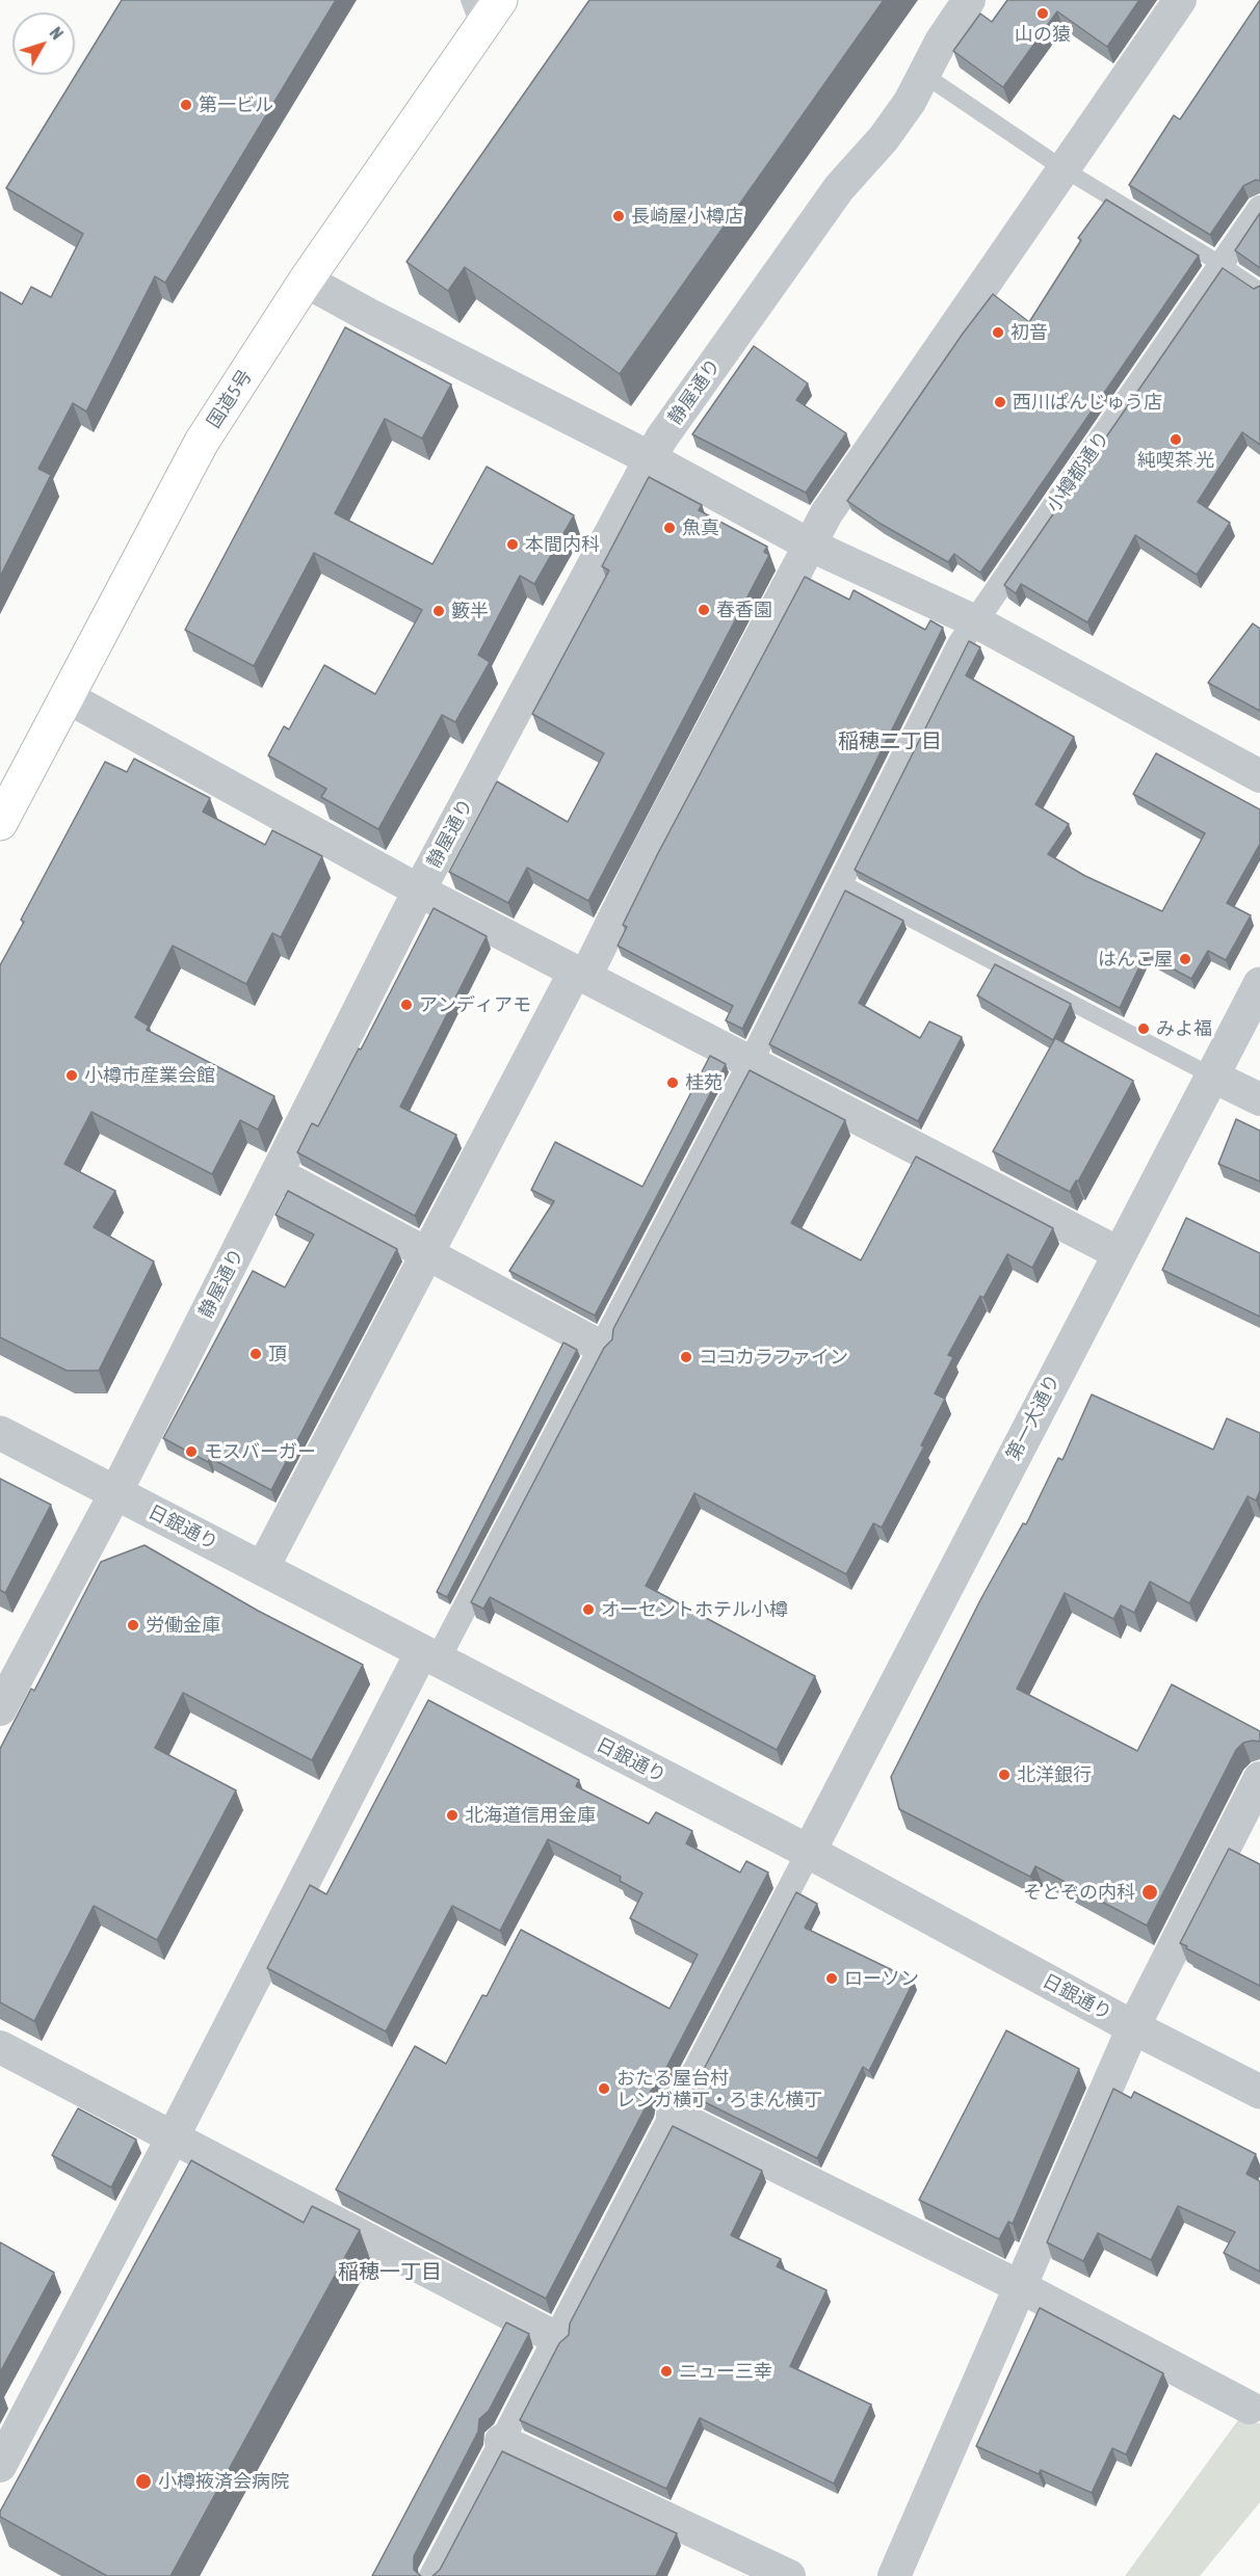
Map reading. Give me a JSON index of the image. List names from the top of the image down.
{
  "streets": {
    "highway": ["国道5号"],
    "street": [
      "静屋通り",
      "小樽都通り",
      "第一大通り",
      "日銀通り"
    ]
  },
  "crossings": [
    ["静屋通り", "日銀通り"],
    ["小樽都通り", "日銀通り"],
    ["第一大通り", "日銀通り"]
  ],
  "districts": ["稲穂二丁目", "稲穂一丁目"],
  "places": [
    "山の猿",
    "第一ビル",
    "長崎屋小樽店",
    "初音",
    "西川ぱんじゅう店",
    "純喫茶 光",
    "魚真",
    "本間内科",
    "春香園",
    "籔半",
    "はんこ屋",
    "アンディアモ",
    "みよ福",
    "小樽市産業会館",
    "桂苑",
    "頂",
    "ココカラファイン",
    "モスバーガー",
    "オーセントホテル小樽",
    "労働金庫",
    "北洋銀行",
    "北海道信用金庫",
    "そとぞの内科",
    "ローソン",
    "おたる屋台村 レンガ横丁・ろまん横丁",
    "ニュー三幸",
    "小樽掖済会病院"
  ],
  "north": "top right"
}
